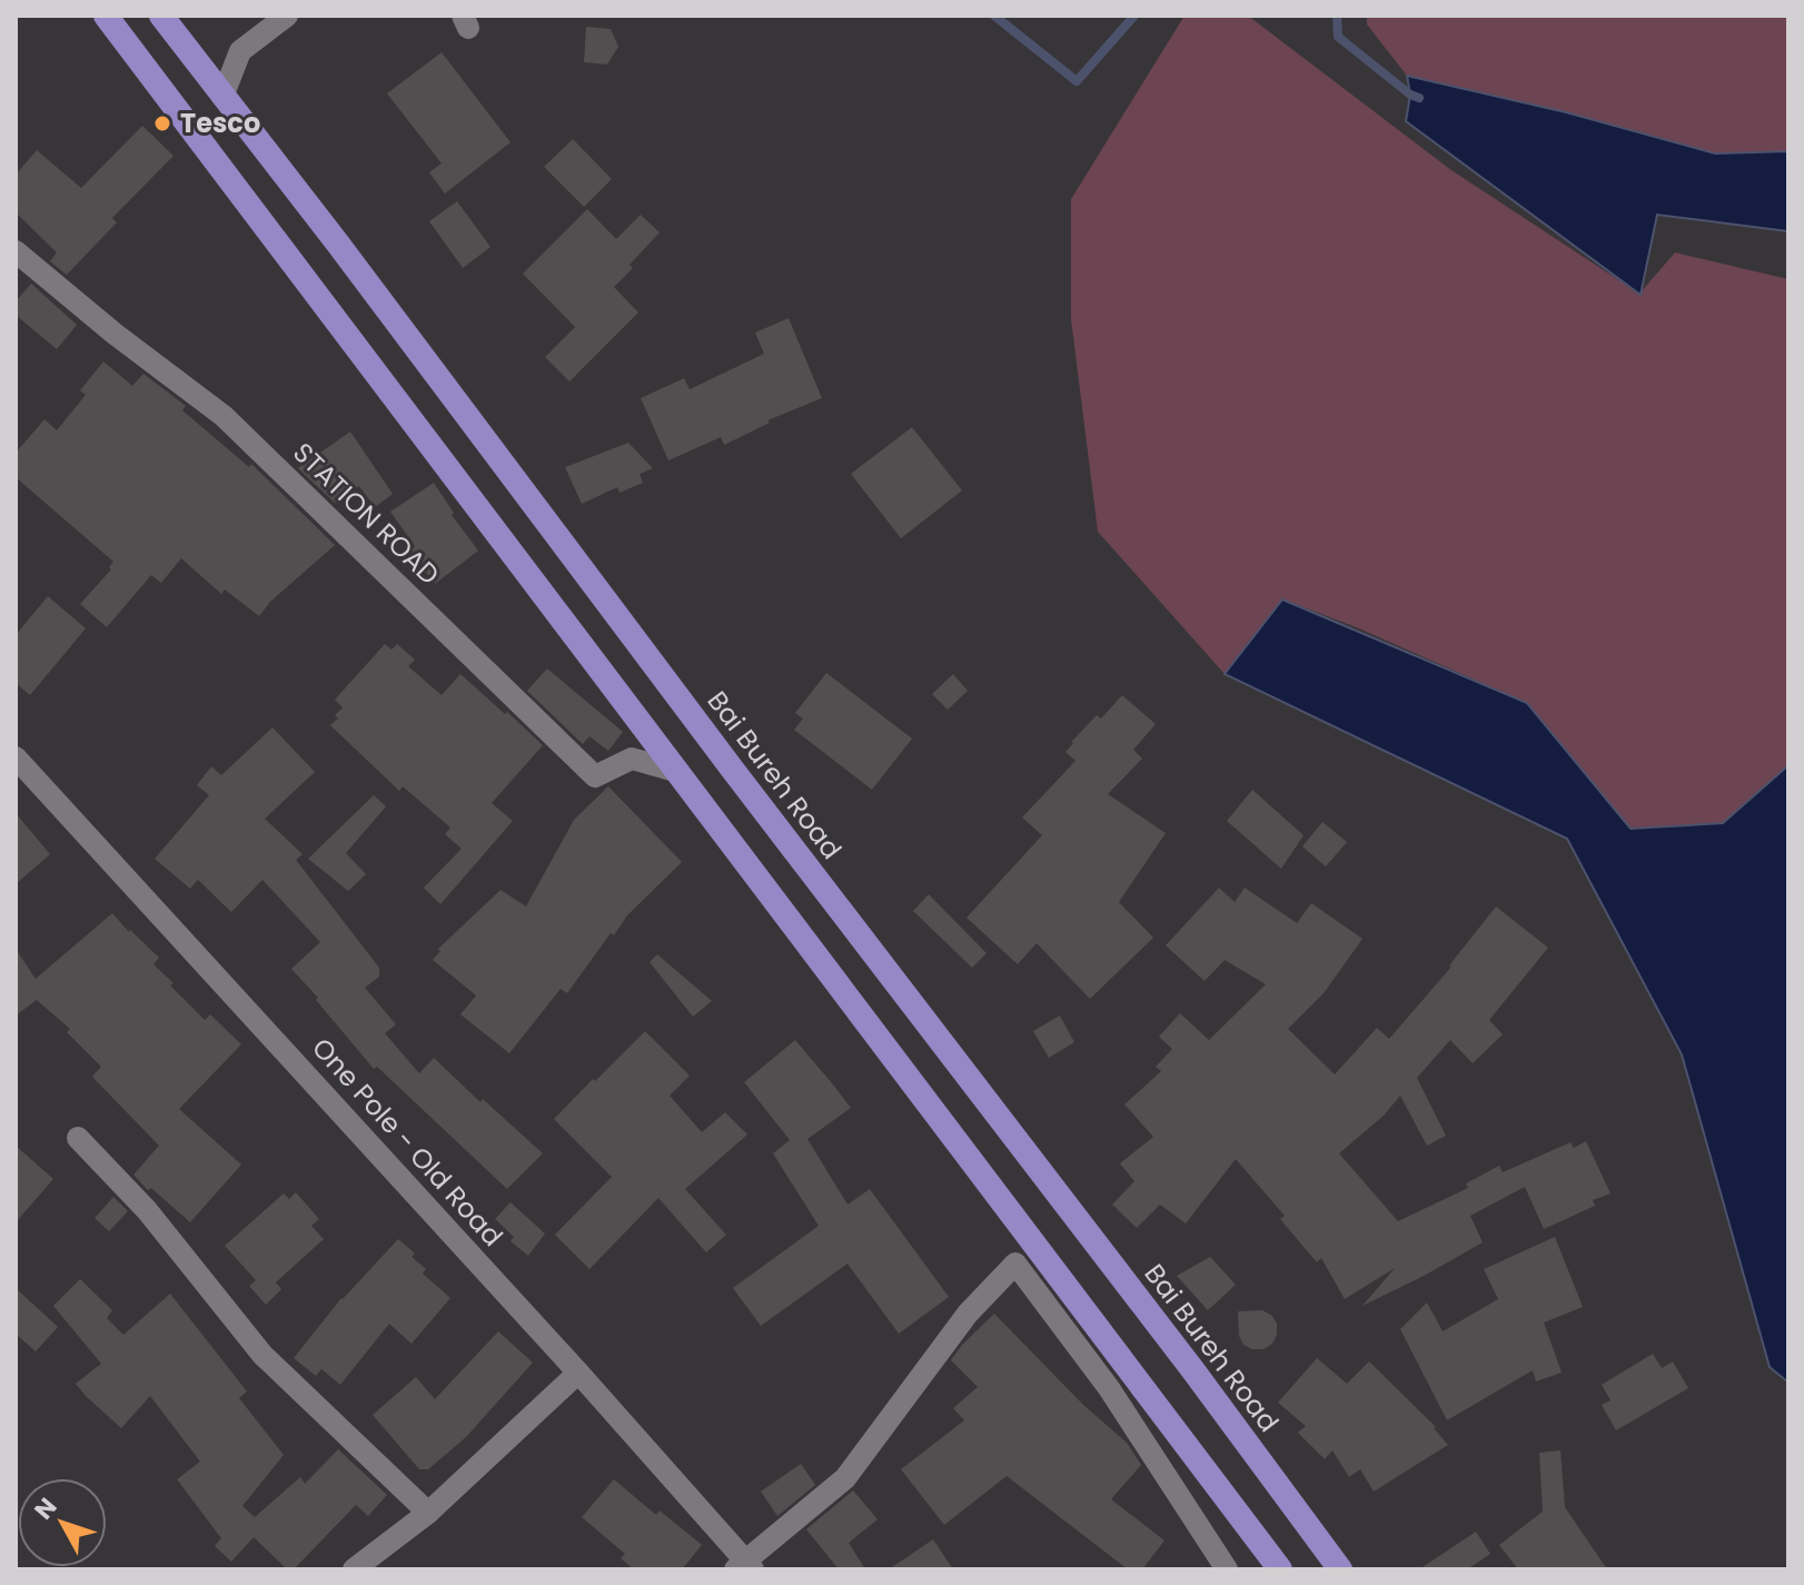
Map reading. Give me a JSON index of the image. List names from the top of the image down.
{
  "streets": {
    "highway": ["Bai Bureh Road"],
    "street": ["STATION ROAD", "One Pole - Old Road"]
  },
  "places": ["Tesco"],
  "north": "top left"
}
